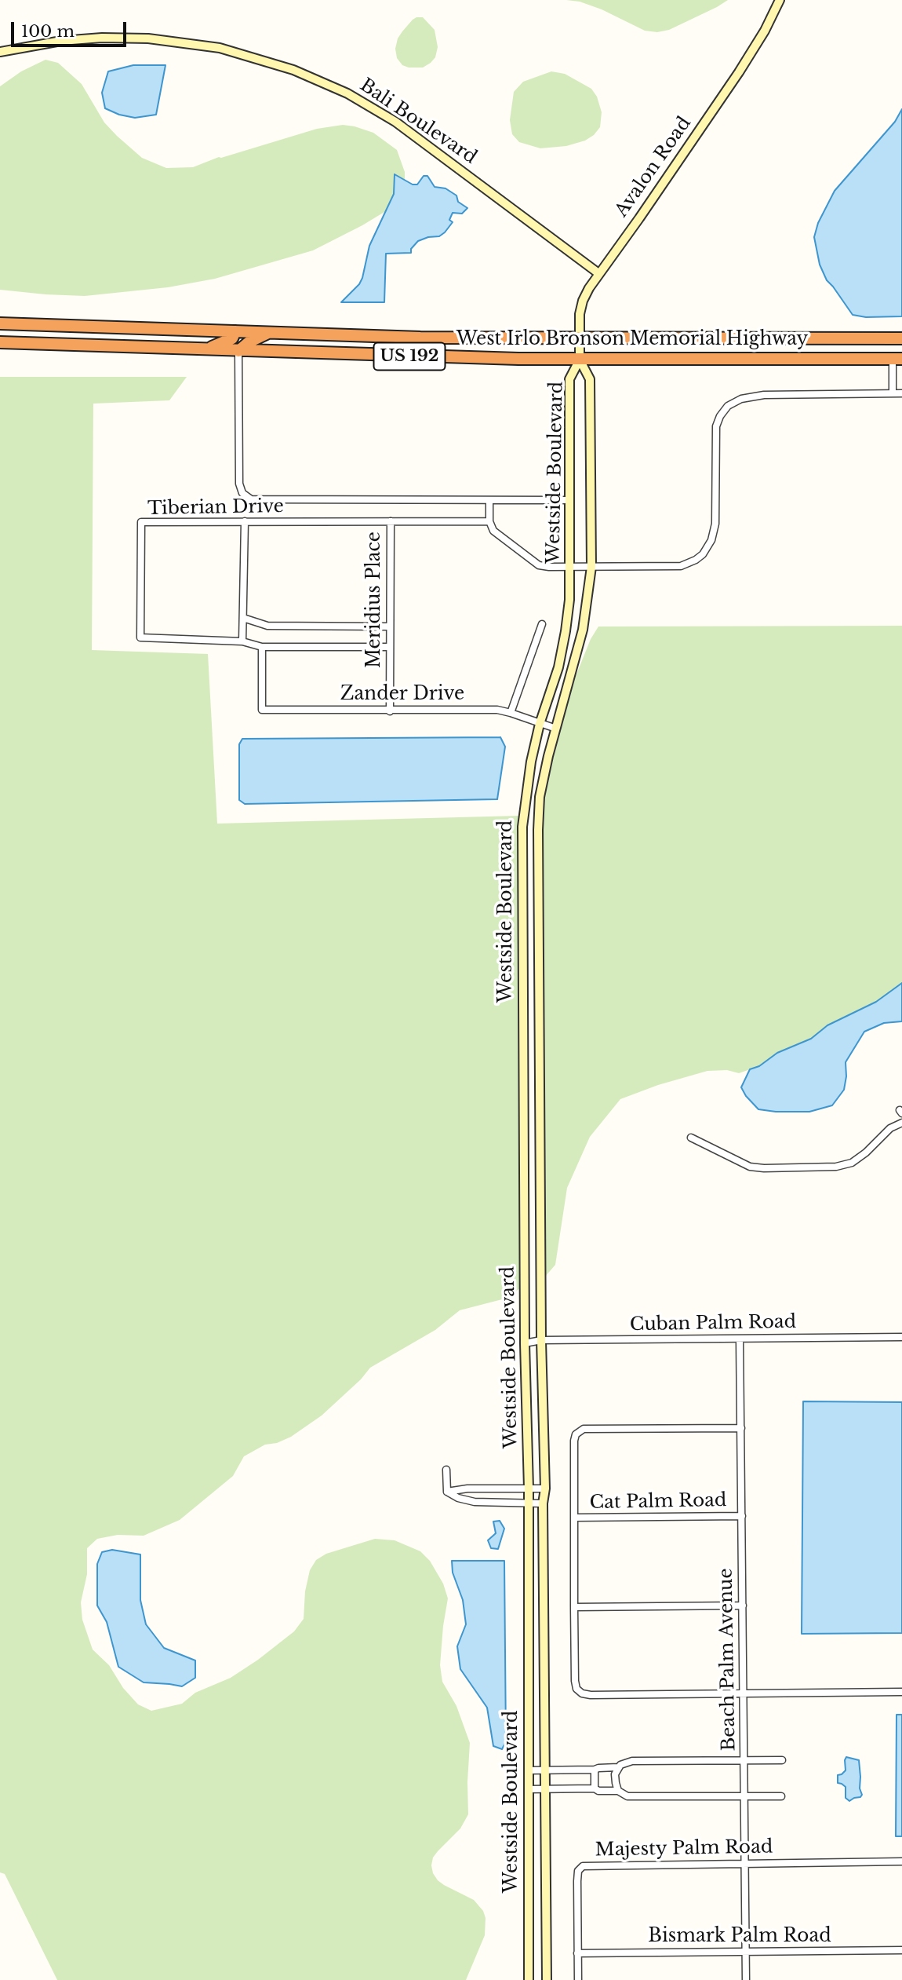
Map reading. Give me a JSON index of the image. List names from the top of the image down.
{
  "streets": {
    "highway": ["West Irlo Bronson Memorial Highway", "US 192"],
    "street": [
      "Bali Boulevard",
      "Avalon Road",
      "Westside Boulevard",
      "Tiberian Drive",
      "Meridius Place",
      "Zander Drive",
      "Cuban Palm Road",
      "Cat Palm Road",
      "Beach Palm Avenue",
      "Majesty Palm Road",
      "Bismark Palm Road"
    ]
  },
  "crossings": [
    ["Bali Boulevard", "Avalon Road"],
    ["Avalon Road", "West Irlo Bronson Memorial Highway"],
    ["Avalon Road", "Westside Boulevard"],
    ["West Irlo Bronson Memorial Highway", "Westside Boulevard"],
    ["Westside Boulevard", "Zander Drive"],
    ["Westside Boulevard", "Cuban Palm Road"],
    ["Tiberian Drive", "Meridius Place"],
    ["Tiberian Drive", "Zander Drive"],
    ["Meridius Place", "Zander Drive"],
    ["Cuban Palm Road", "Beach Palm Avenue"],
    ["Cat Palm Road", "Beach Palm Avenue"],
    ["Beach Palm Avenue", "Majesty Palm Road"],
    ["Beach Palm Avenue", "Bismark Palm Road"],
    ["Majesty Palm Road", "Bismark Palm Road"]
  ],
  "scale_bar": "100 m"
}
